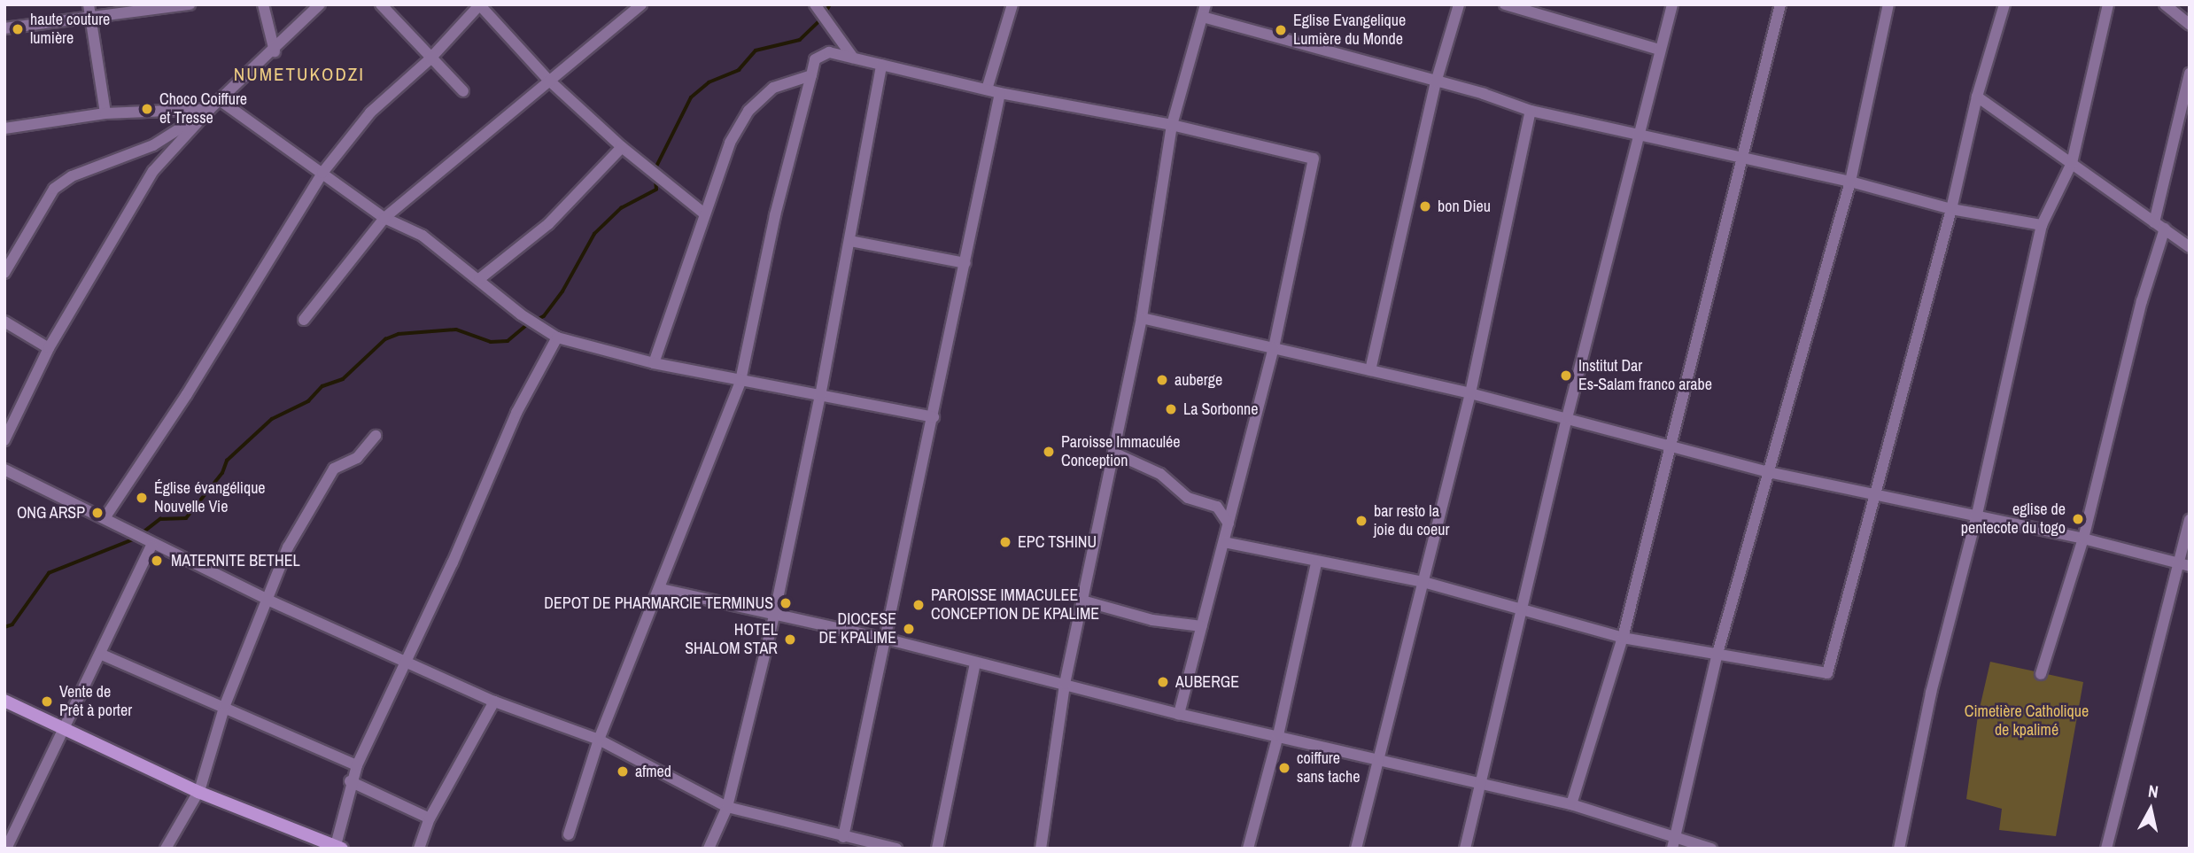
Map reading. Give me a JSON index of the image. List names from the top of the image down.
{
  "districts": ["NUMETUKODZI"],
  "parks": ["Cimetière Catholique de kpalimé"],
  "places": [
    "haute couture lumière",
    "Eglise Evangelique Lumière du Monde",
    "Choco Coiffure et Tresse",
    "bon Dieu",
    "Institut Dar Es-Salam franco arabe",
    "auberge",
    "La Sorbonne",
    "Paroisse Immaculée Conception",
    "Église évangélique Nouvelle Vie",
    "ONG ARSP",
    "eglise de pentecote du togo",
    "bar resto la joie du coeur",
    "EPC TSHINU",
    "MATERNITE BETHEL",
    "DEPOT DE PHARMARCIE TERMINUS",
    "PAROISSE IMMACULEE CONCEPTION DE KPALIME",
    "DIOCESE DE KPALIME",
    "HOTEL SHALOM STAR",
    "AUBERGE",
    "Vente de Prêt à porter",
    "coiffure sans tache",
    "afmed"
  ],
  "north": "top"
}
